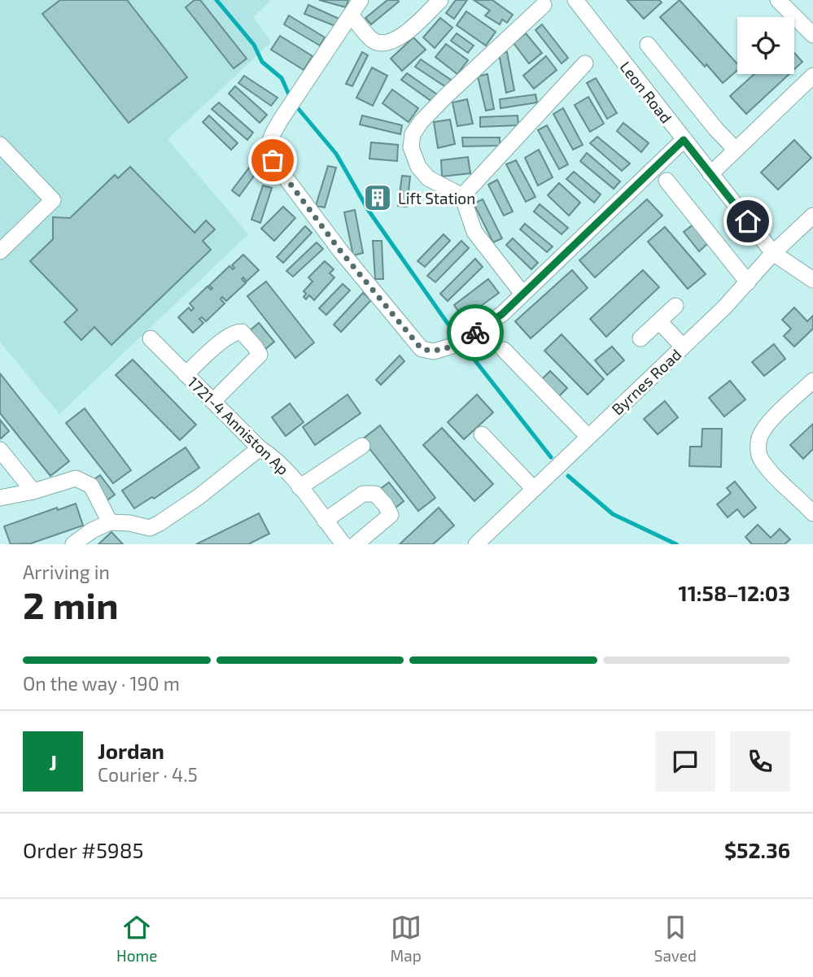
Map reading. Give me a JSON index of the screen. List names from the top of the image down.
{
  "streets": {
    "street": ["Leon Road", "Byrnes Road", "1721-4 Anniston Ap"]
  },
  "crossings": [
    ["Leon Road", "Byrnes Road"]
  ],
  "places": {
    "building": ["Lift Station"]
  },
  "page": {
    "heading": ["2 min", "Arriving in", "11:58–12:03"],
    "panel": [
      "Jordan",
      "Courier · 4.5",
      "Order #5985",
      "$52.36"
    ],
    "bar": "On the way · 190 m",
    "round": "J",
    "tabs": ["Home", "Map", "Saved"]
  }
}
